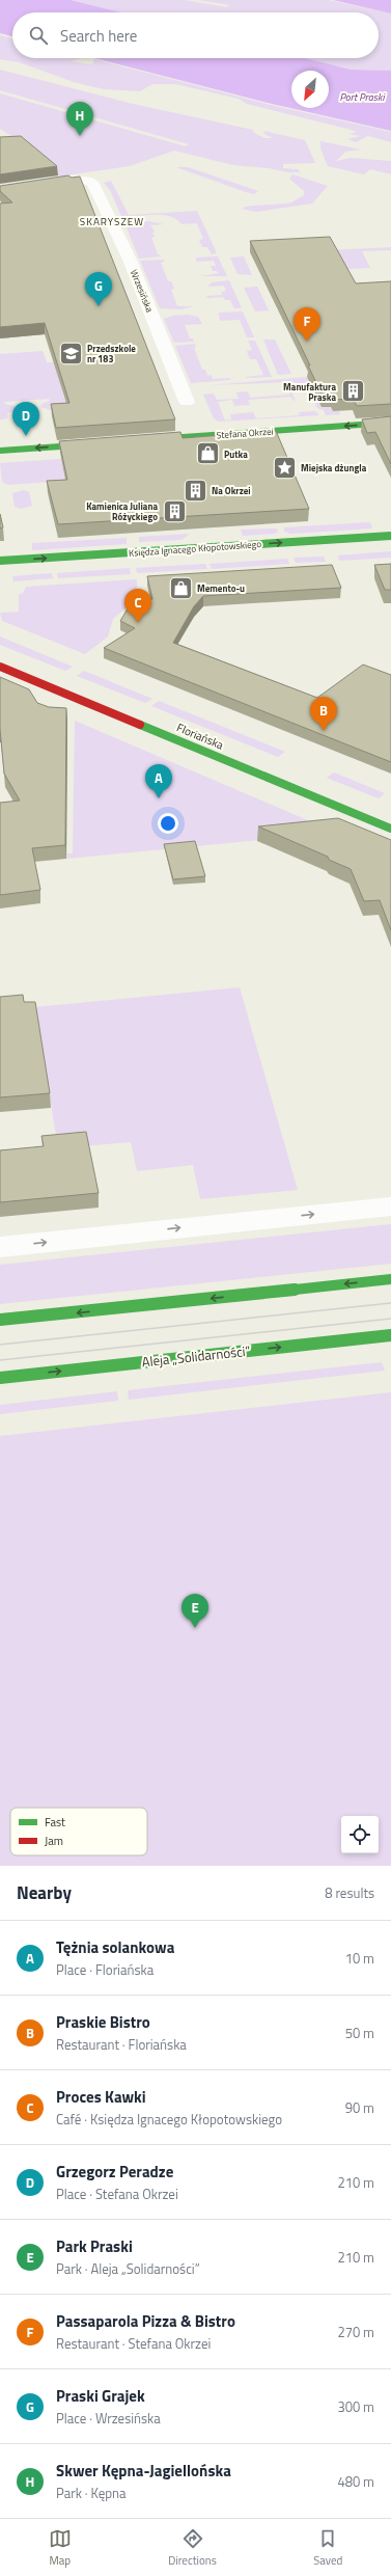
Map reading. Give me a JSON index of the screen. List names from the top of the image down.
{
  "streets": {
    "street": [
      "Wrzesińska",
      "Stefana Okrzei",
      "Księdza Ignacego Kłopotowskiego",
      "Floriańska",
      "Aleja „Solidarności”"
    ]
  },
  "one_way": ["Stefana Okrzei", "Księdza Ignacego Kłopotowskiego"],
  "districts": ["SKARYSZEW"],
  "water": ["Port Praski"],
  "places": {
    "school or university": ["Przedszkole nr 183"],
    "building": ["Manufaktura Praska", "Na Okrzei", "Kamienica Juliana Różyckiego"],
    "shop": ["Putka", "Memento-u"],
    "place": ["Miejska dżungla"]
  },
  "legend": ["Fast", "Jam"],
  "north": "bottom left",
  "page": {
    "search": "Search here",
    "pins": [
      "H",
      "G",
      "F",
      "D",
      "C",
      "B",
      "A",
      "E"
    ],
    "heading": ["Nearby", "8 results"],
    "list": [
      {
        "mark": "A",
        "name": "Tężnia solankowa",
        "note": "Place · Floriańska",
        "value": "10 m"
      },
      {
        "mark": "B",
        "name": "Praskie Bistro",
        "note": "Restaurant · Floriańska",
        "value": "50 m"
      },
      {
        "mark": "C",
        "name": "Proces Kawki",
        "note": "Café · Księdza Ignacego Kłopotowskiego",
        "value": "90 m"
      },
      {
        "mark": "D",
        "name": "Grzegorz Peradze",
        "note": "Place · Stefana Okrzei",
        "value": "210 m"
      },
      {
        "mark": "E",
        "name": "Park Praski",
        "note": "Park · Aleja „Solidarności”",
        "value": "210 m"
      },
      {
        "mark": "F",
        "name": "Passaparola Pizza & Bistro",
        "note": "Restaurant · Stefana Okrzei",
        "value": "270 m"
      },
      {
        "mark": "G",
        "name": "Praski Grajek",
        "note": "Place · Wrzesińska",
        "value": "300 m"
      },
      {
        "mark": "H",
        "name": "Skwer Kępna-Jagiellońska",
        "note": "Park · Kępna",
        "value": "480 m"
      }
    ],
    "nav": ["Map", "Directions", "Saved"]
  }
}
